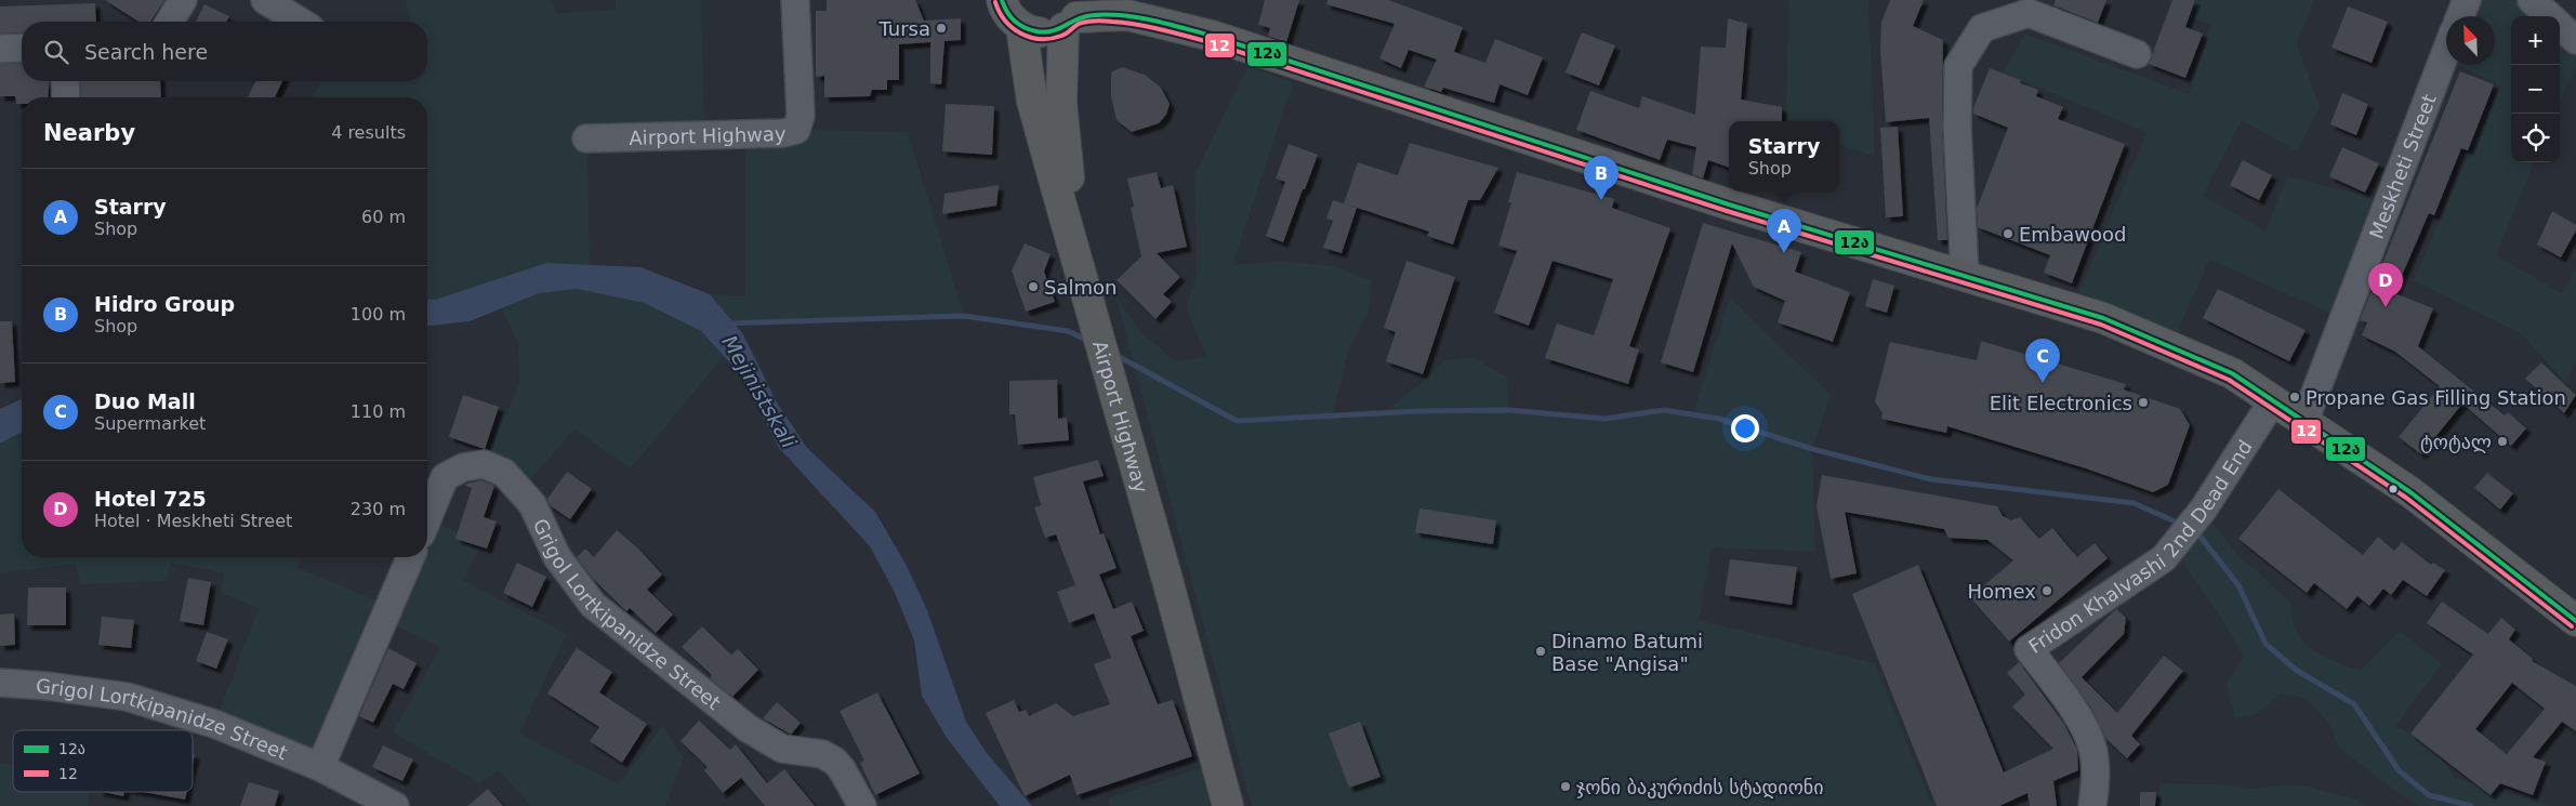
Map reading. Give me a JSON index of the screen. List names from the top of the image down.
{
  "streets": {
    "highway": ["Airport Highway"],
    "street": ["Meskheti Street", "Fridon Khalvashi 2nd Dead End", "Grigol Lortkipanidze Street"]
  },
  "water": ["Mejinistskali"],
  "places": [
    "Tursa",
    "Embawood",
    "Salmon",
    "Propane Gas Filling Station",
    "Elit Electronics",
    "ტოტალ",
    "Homex",
    "Dinamo Batumi Base \"Angisa\"",
    "ჯონი ბაკურიძის სტადიონი"
  ],
  "lines": ["transit line 12ა", "transit line 12"],
  "legend": ["12ა", "12"],
  "north": "top left",
  "page": {
    "map_buttons": ["+", "−"],
    "search": "Search here",
    "heading": ["Nearby", "4 results"],
    "popup": ["Starry", "Shop"],
    "pins": [
      "B",
      "A",
      "D",
      "C"
    ],
    "list": [
      {
        "mark": "A",
        "name": "Starry",
        "note": "Shop",
        "value": "60 m"
      },
      {
        "mark": "B",
        "name": "Hidro Group",
        "note": "Shop",
        "value": "100 m"
      },
      {
        "mark": "C",
        "name": "Duo Mall",
        "note": "Supermarket",
        "value": "110 m"
      },
      {
        "mark": "D",
        "name": "Hotel 725",
        "note": "Hotel · Meskheti Street",
        "value": "230 m"
      }
    ]
  }
}
